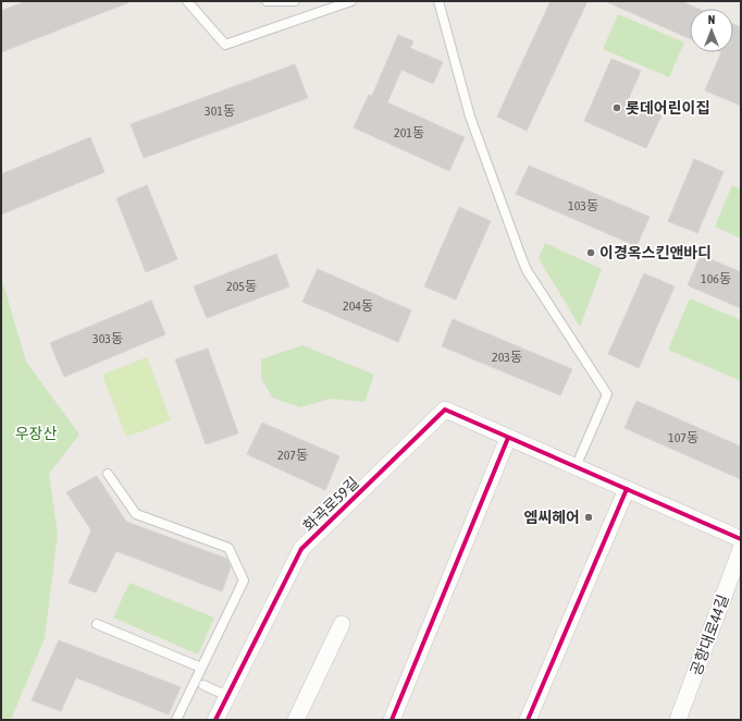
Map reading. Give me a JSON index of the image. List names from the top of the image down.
{
  "streets": {
    "street": ["화곡로59길", "공항대로44길"]
  },
  "parks": ["우장산"],
  "places": ["롯데어린이집", "이경옥스킨앤바디", "엠씨헤어"],
  "house_numbers": [
    "301동",
    "201동",
    "103동",
    "106동",
    "205동",
    "204동",
    "303동",
    "203동",
    "107동",
    "207동"
  ],
  "north": "top"
}
